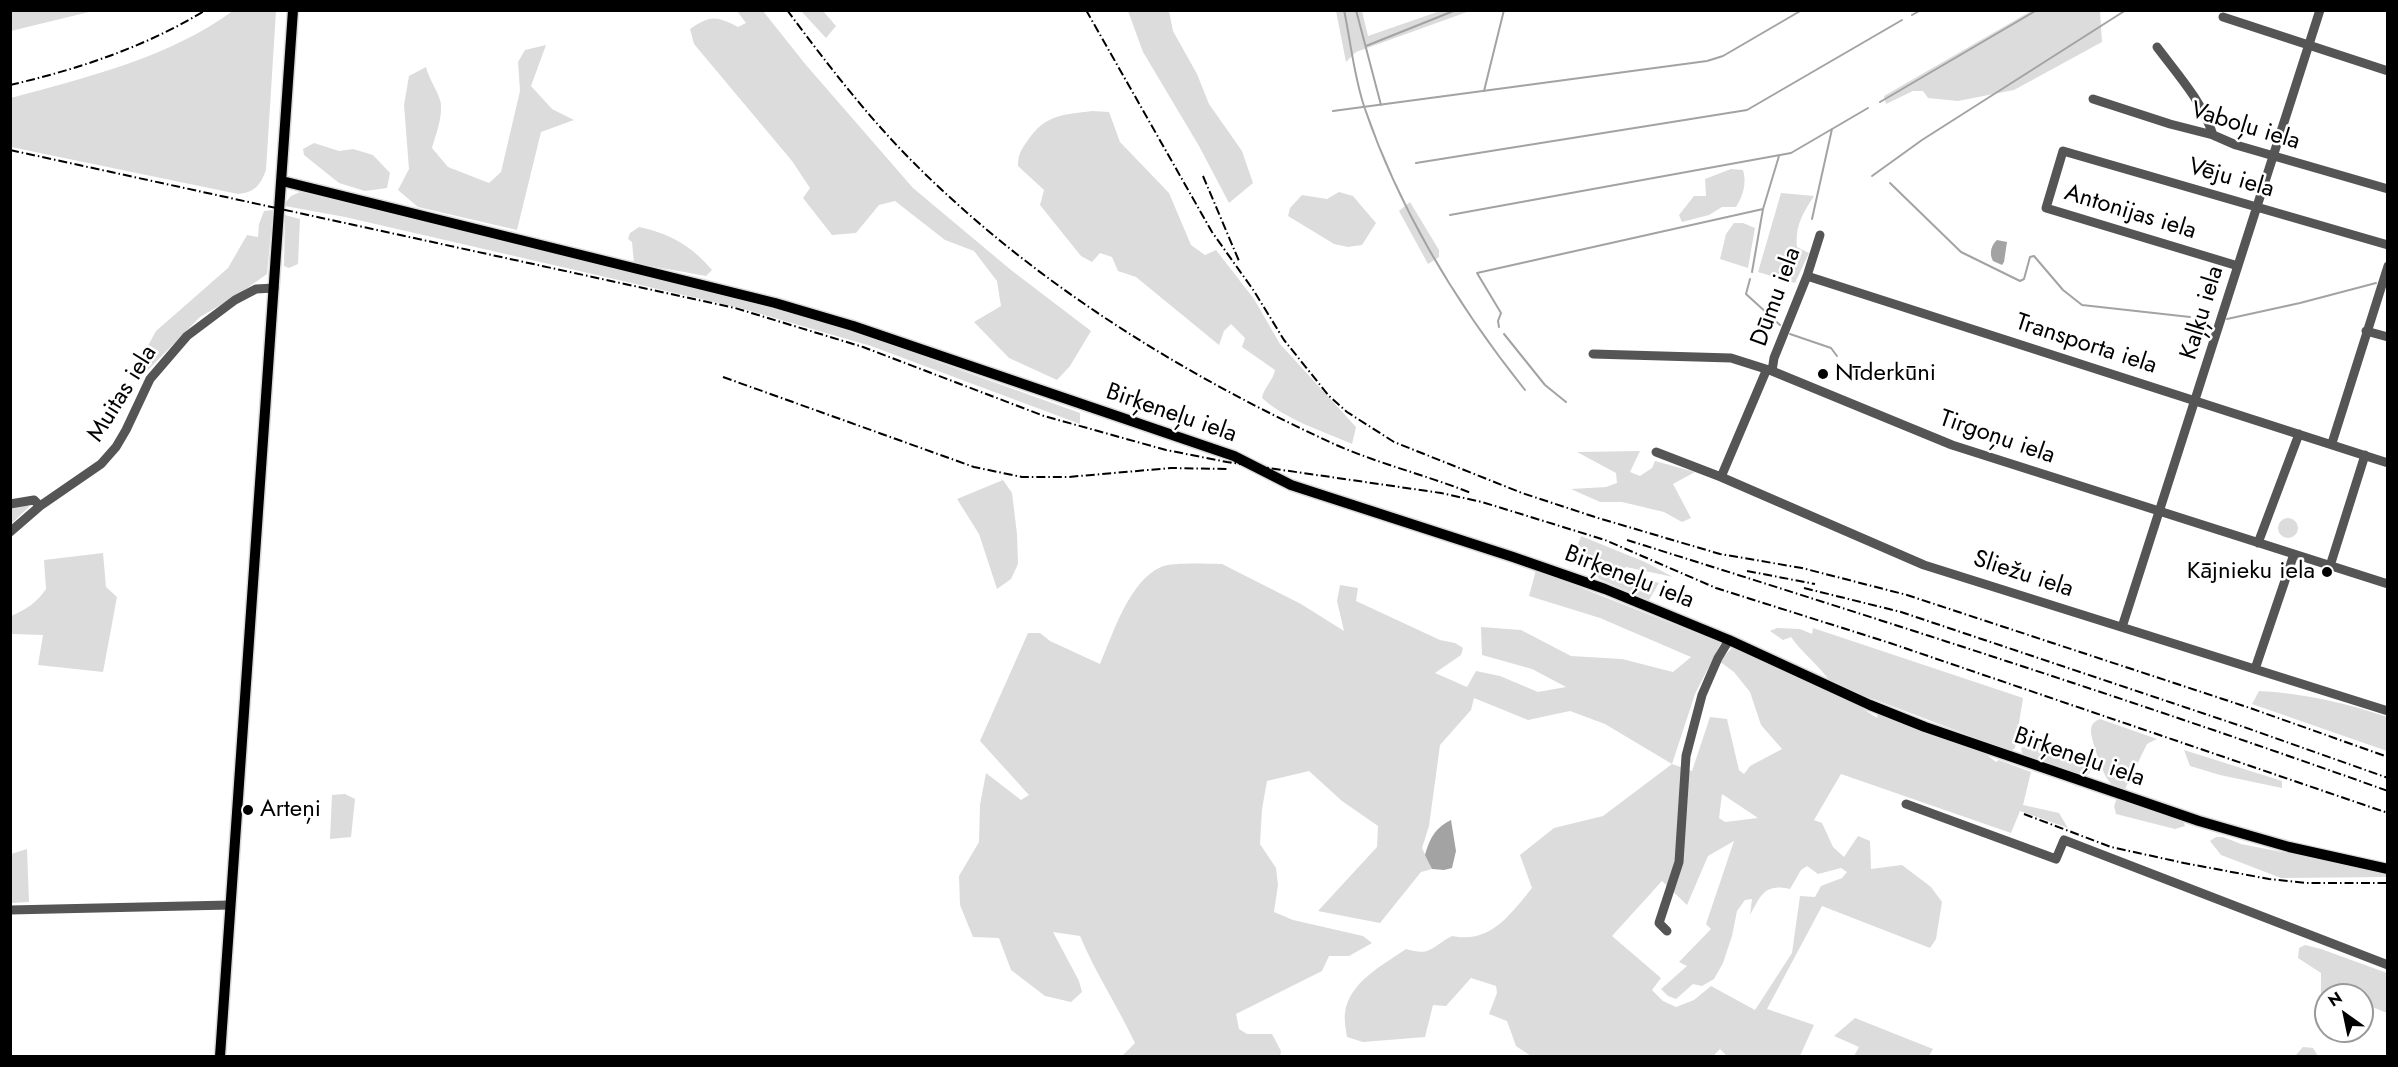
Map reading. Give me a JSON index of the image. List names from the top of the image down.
{
  "streets": {
    "main road": ["Birķeneļu iela"],
    "street": [
      "Vaboļu iela",
      "Vēju iela",
      "Antonijas iela",
      "Dūmu iela",
      "Kaļķu iela",
      "Transporta iela",
      "Muitas iela",
      "Tirgoņu iela",
      "Sliežu iela"
    ]
  },
  "crossings": [
    ["Vaboļu iela", "Kaļķu iela"],
    ["Vēju iela", "Antonijas iela"],
    ["Vēju iela", "Kaļķu iela"],
    ["Antonijas iela", "Kaļķu iela"],
    ["Dūmu iela", "Transporta iela"],
    ["Dūmu iela", "Tirgoņu iela"],
    ["Dūmu iela", "Sliežu iela"],
    ["Kaļķu iela", "Transporta iela"],
    ["Kaļķu iela", "Tirgoņu iela"],
    ["Kaļķu iela", "Sliežu iela"]
  ],
  "places": ["Nīderkūni", "Kājnieku iela", "Arteņi"],
  "north": "top left"
}
